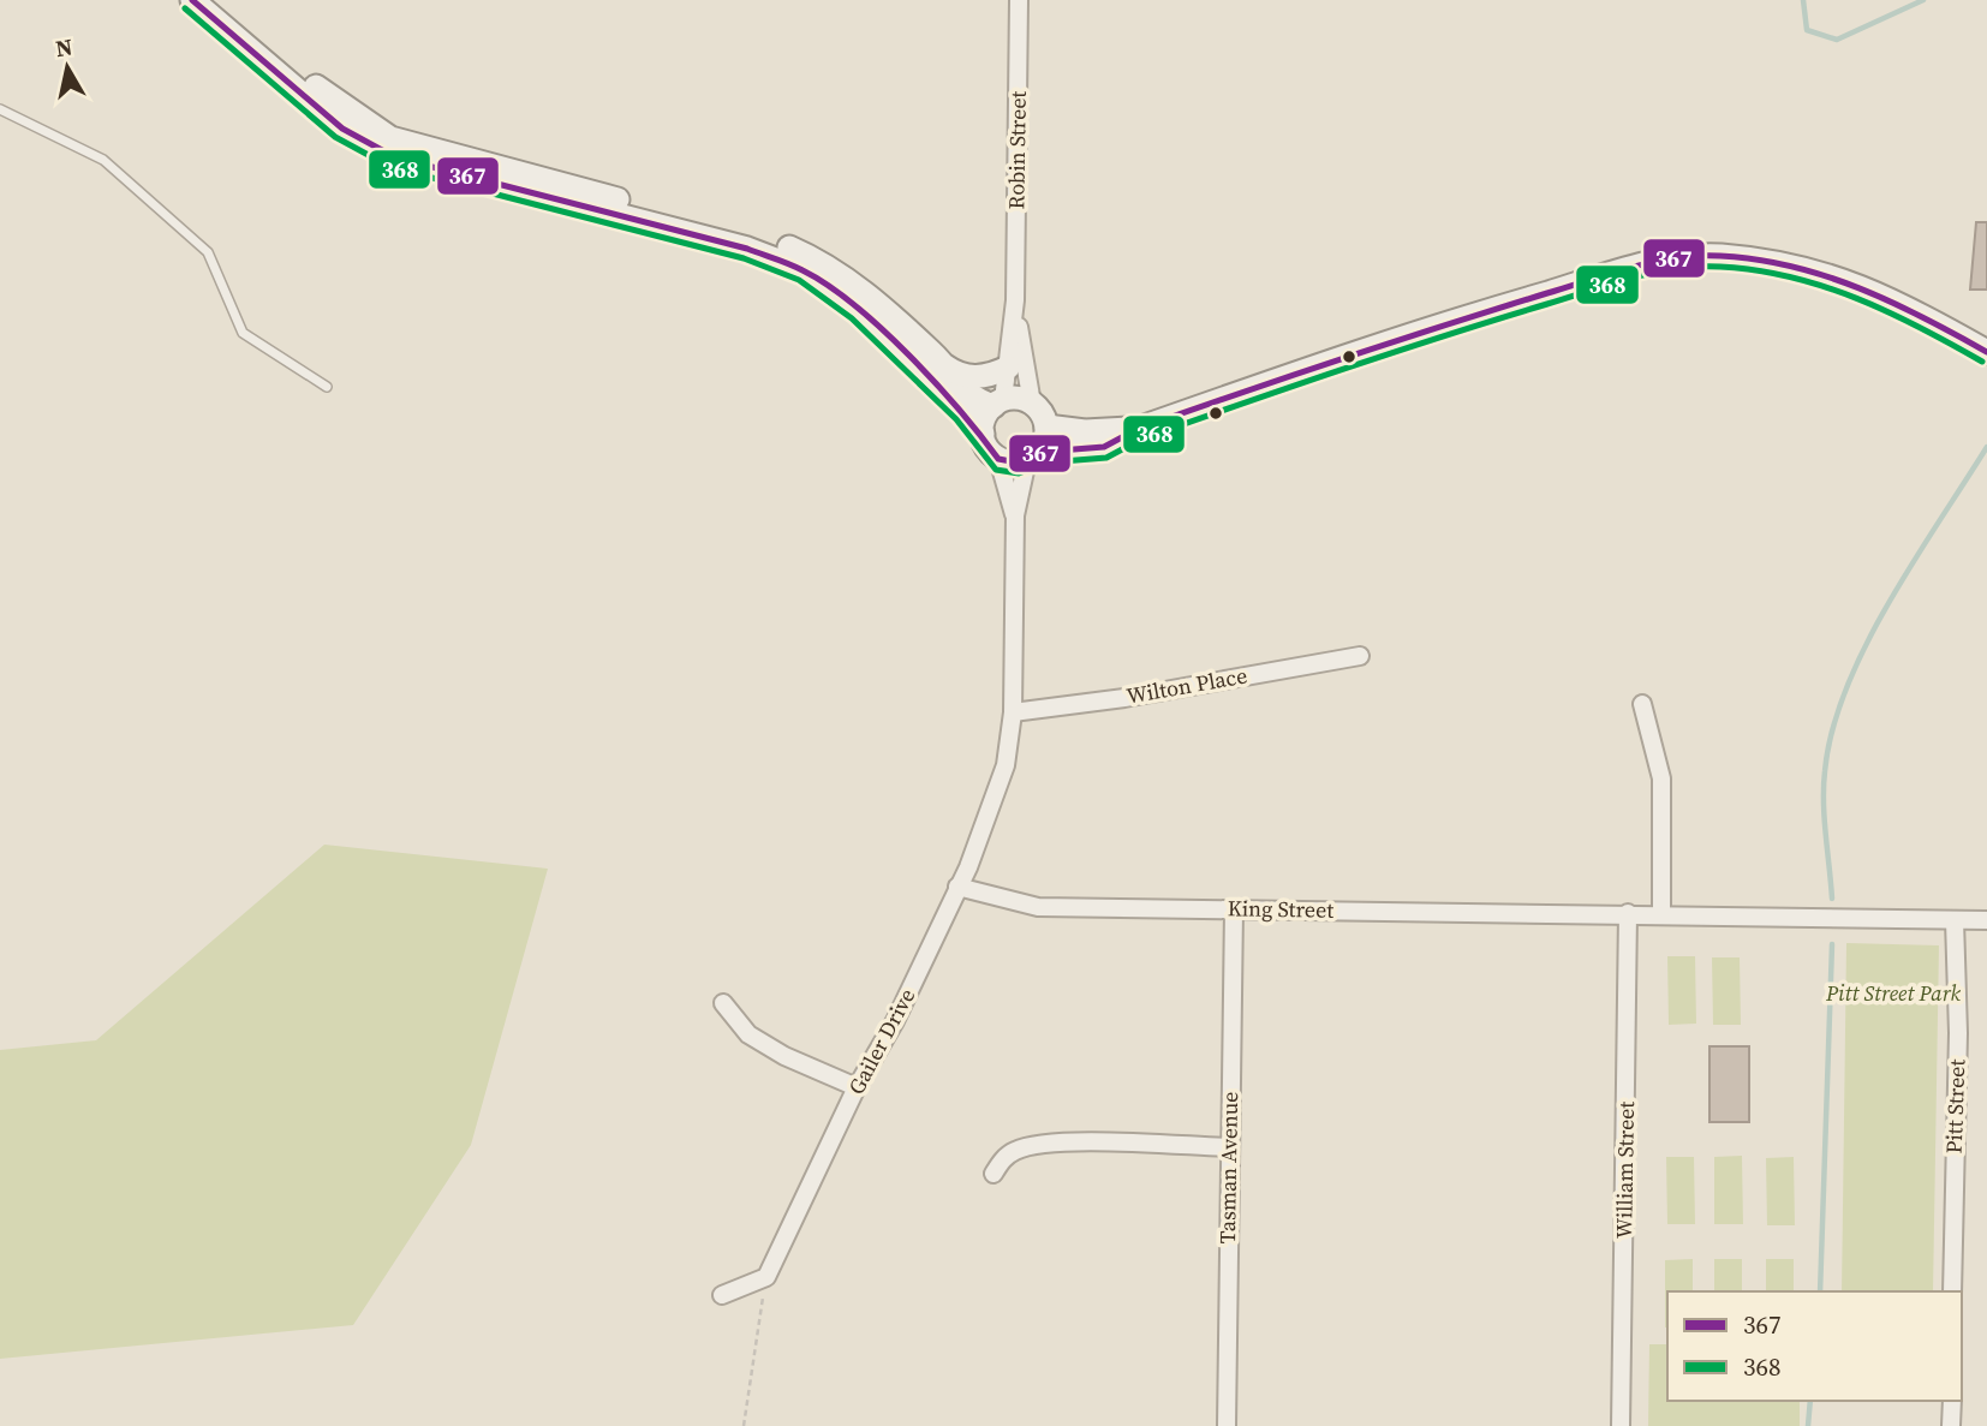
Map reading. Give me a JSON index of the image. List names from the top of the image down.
{
  "streets": {
    "street": [
      "Robin Street",
      "Wilton Place",
      "King Street",
      "Gailer Drive",
      "Pitt Street",
      "Tasman Avenue",
      "William Street"
    ]
  },
  "crossings": [
    ["King Street", "Gailer Drive"],
    ["King Street", "Pitt Street"],
    ["King Street", "Tasman Avenue"],
    ["King Street", "William Street"]
  ],
  "parks": ["Pitt Street Park"],
  "lines": ["transit line 367", "transit line 368"],
  "legend": ["367", "368"],
  "north": "top"
}
